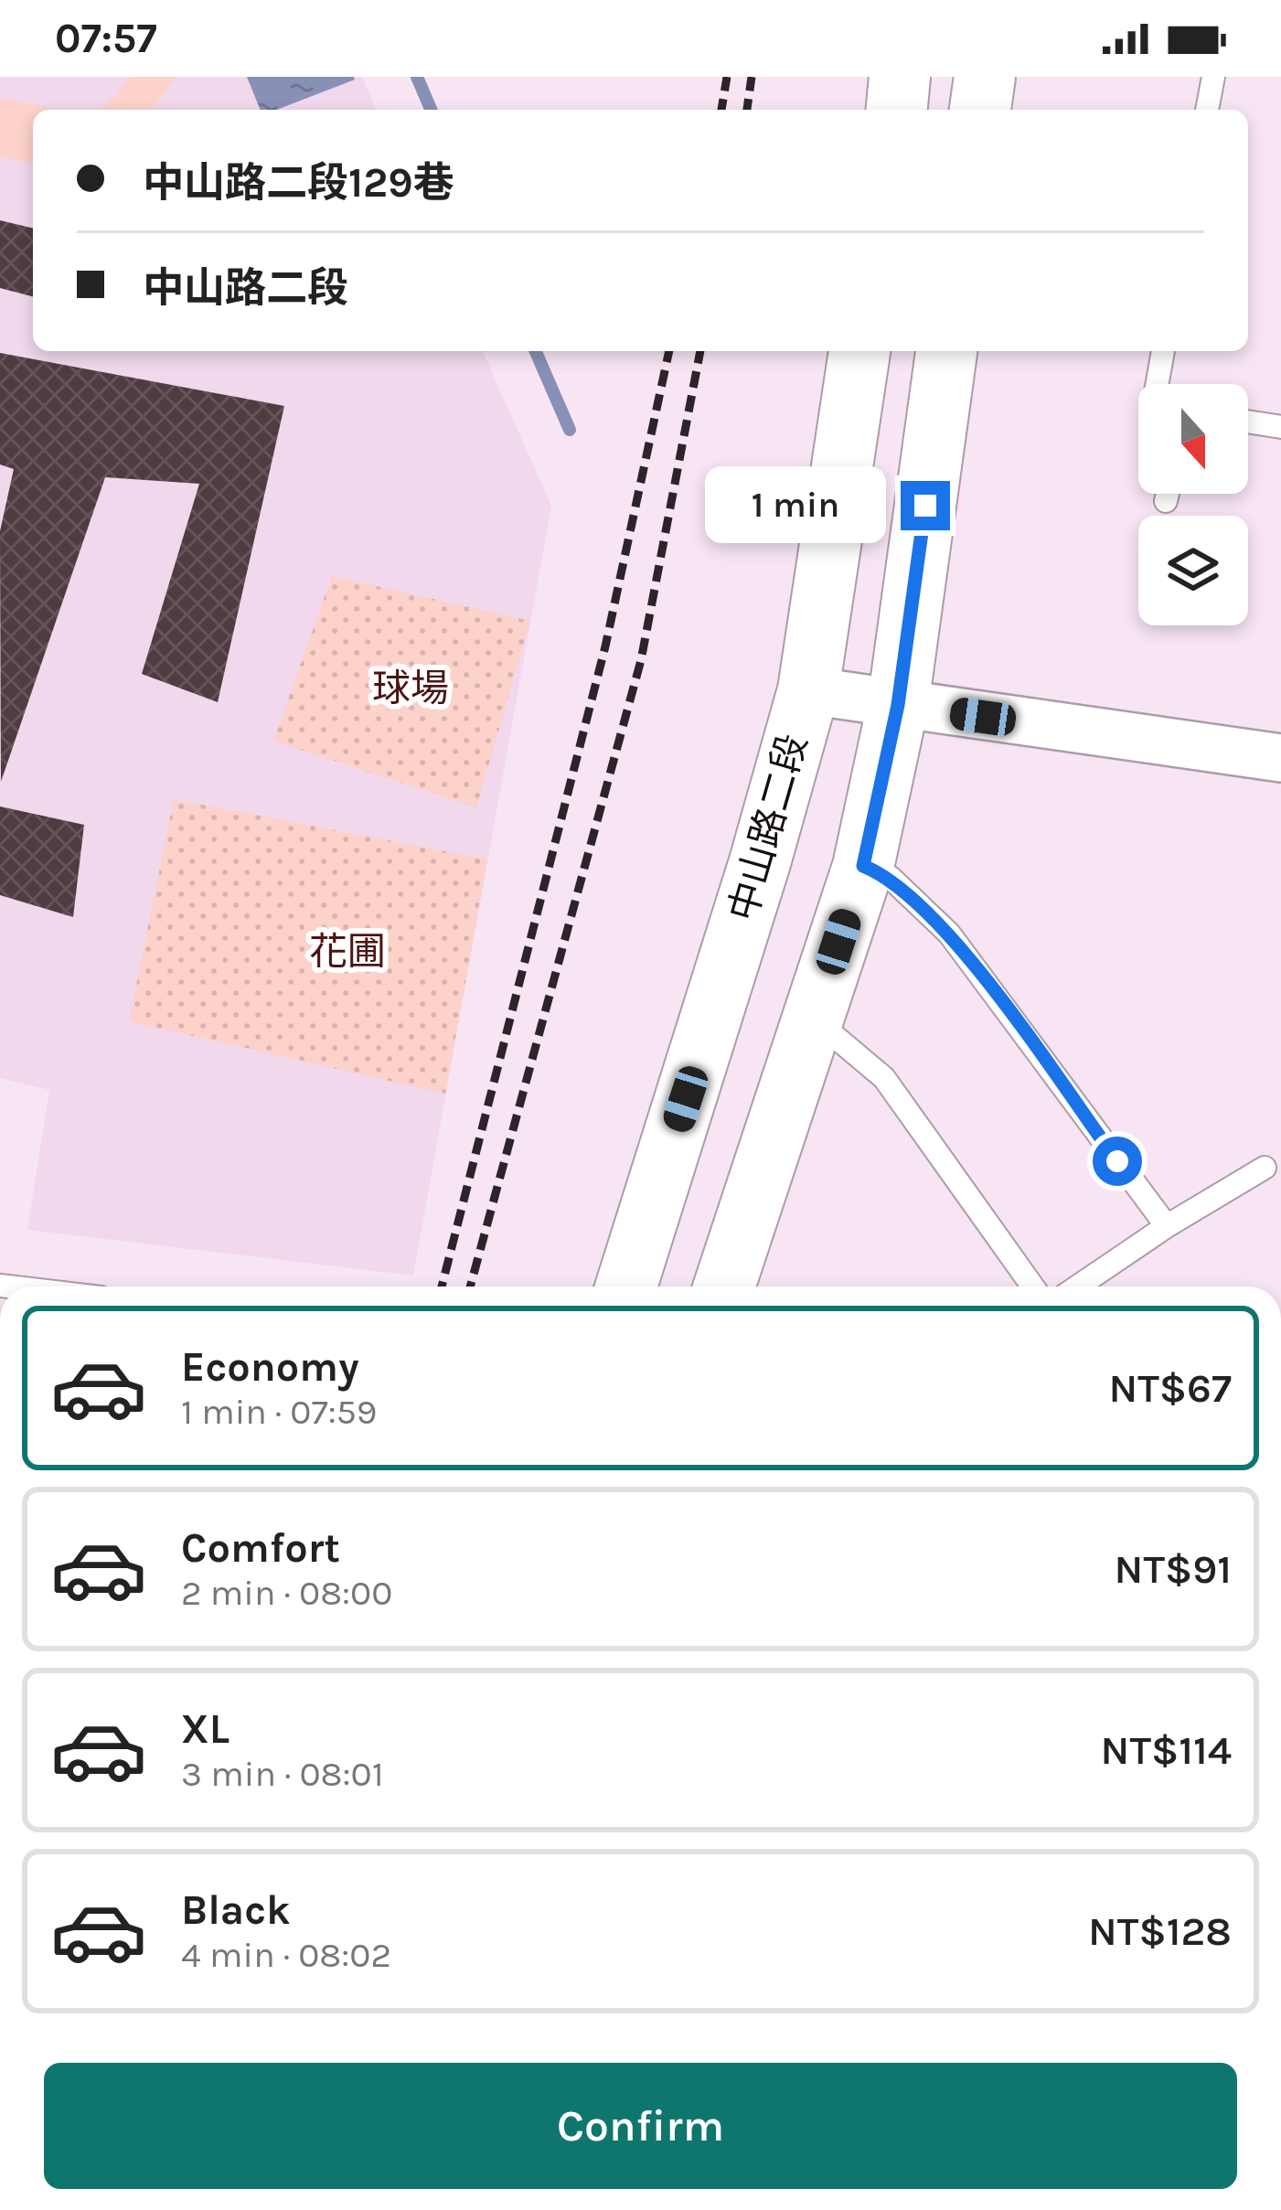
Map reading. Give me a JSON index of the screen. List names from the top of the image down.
{
  "streets": {
    "main road": ["中山路二段"]
  },
  "parks": ["球場", "花圃"],
  "north": "bottom",
  "page": {
    "status": "07:57",
    "banner": ["中山路二段129巷", "中山路二段"],
    "bubble": "1 min",
    "list": [
      {
        "name": "Economy",
        "note": "1 min · 07:59",
        "value": "NT$67"
      },
      {
        "name": "Comfort",
        "note": "2 min · 08:00",
        "value": "NT$91"
      },
      {
        "name": "XL",
        "note": "3 min · 08:01",
        "value": "NT$114"
      },
      {
        "name": "Black",
        "note": "4 min · 08:02",
        "value": "NT$128"
      }
    ],
    "buttons": "Confirm"
  }
}
